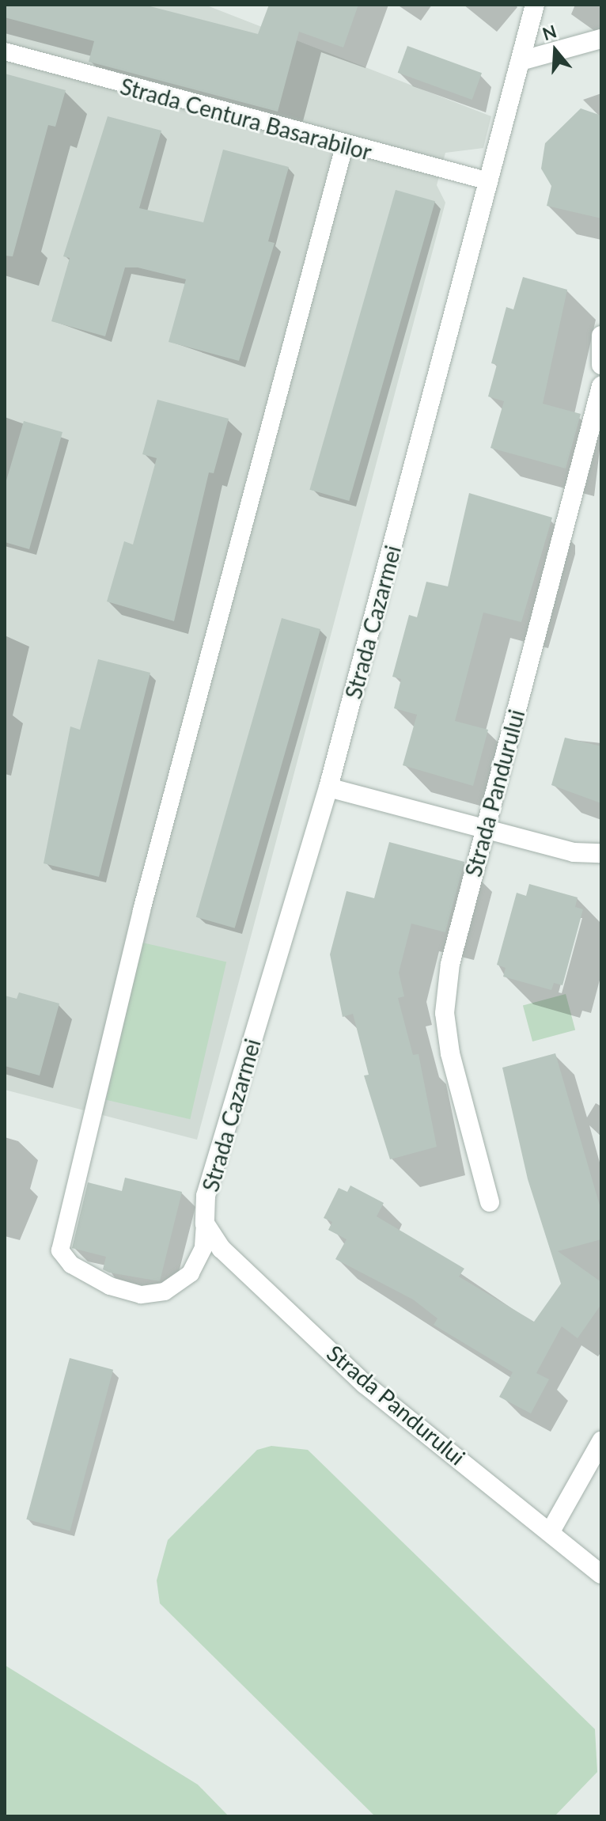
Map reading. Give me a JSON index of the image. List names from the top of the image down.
{
  "streets": {
    "street": ["Strada Cazarmei", "Strada Pandurului"],
    "lane": ["Strada Centura Basarabilor"]
  },
  "crossings": [
    ["Strada Centura Basarabilor", "Strada Cazarmei"],
    ["Strada Cazarmei", "Strada Pandurului"]
  ],
  "north": "top"
}
